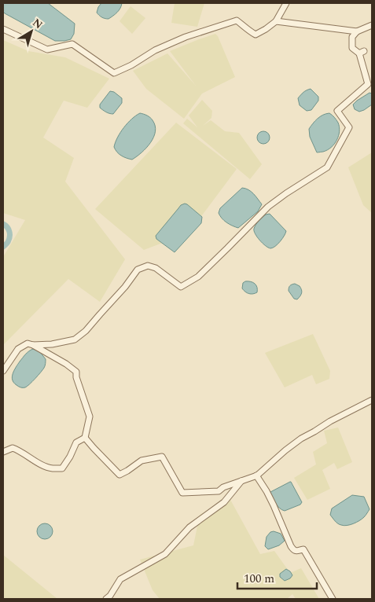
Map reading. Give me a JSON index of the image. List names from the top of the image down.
{
  "scale_bar": "100 m",
  "north": "top right"
}
